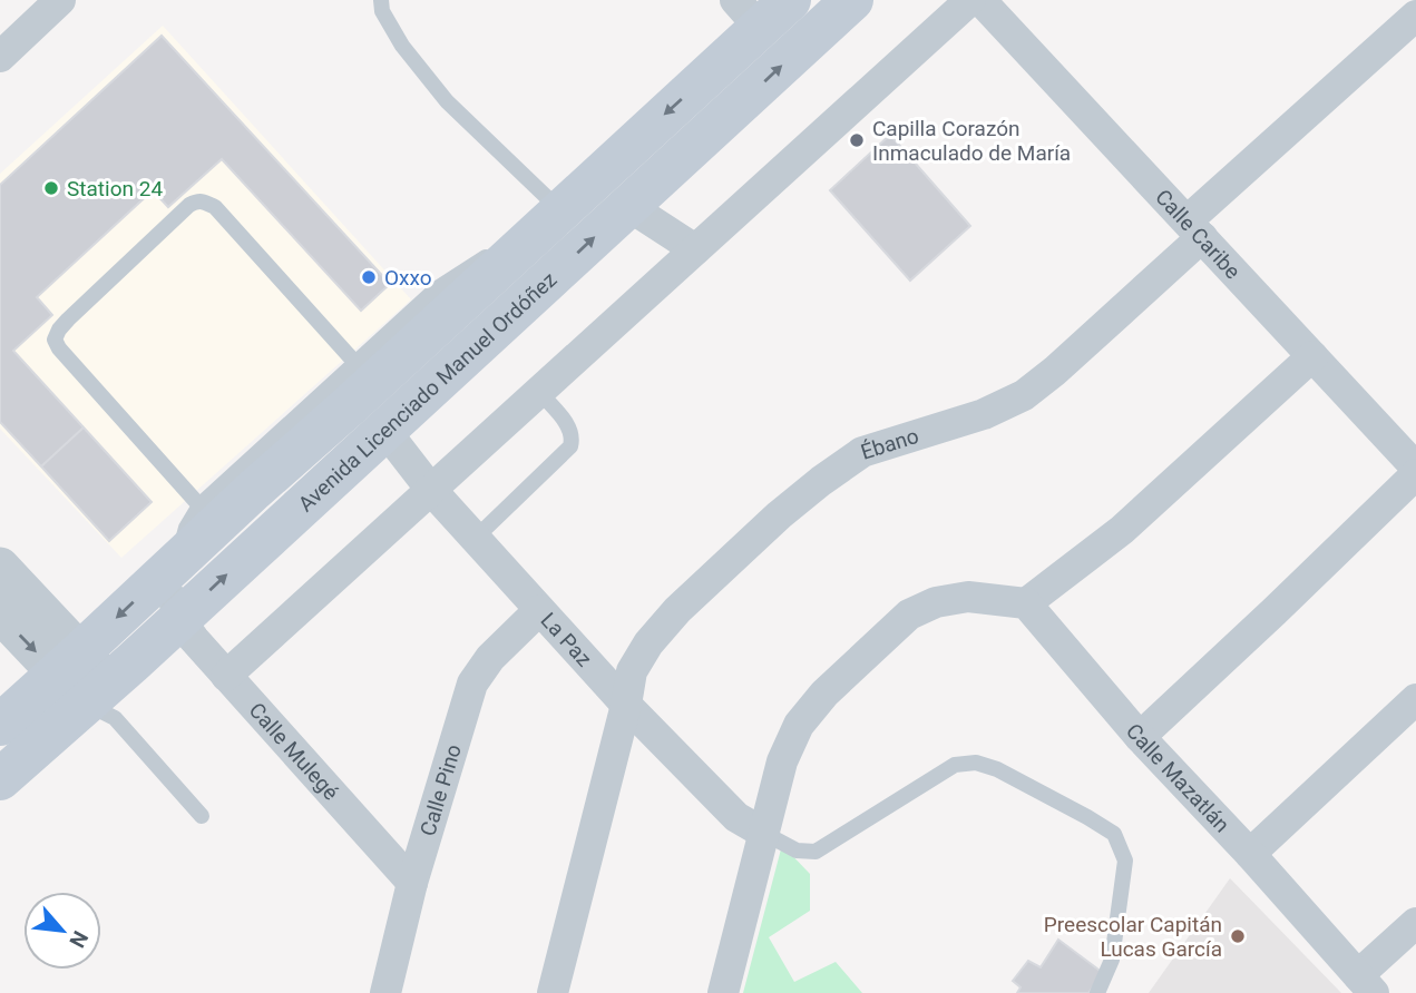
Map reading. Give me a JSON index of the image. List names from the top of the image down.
{
  "streets": {
    "main road": ["Avenida Licenciado Manuel Ordóñez"],
    "street": [
      "Calle Caribe",
      "Ébano",
      "La Paz",
      "Calle Mulegé",
      "Calle Mazatlán",
      "Calle Pino"
    ]
  },
  "crossings": [
    ["Calle Caribe", "Ébano"],
    ["Avenida Licenciado Manuel Ordóñez", "La Paz"],
    ["Avenida Licenciado Manuel Ordóñez", "Calle Mulegé"],
    ["Ébano", "La Paz"],
    ["La Paz", "Calle Pino"],
    ["Calle Mulegé", "Calle Pino"]
  ],
  "places": [
    "Capilla Corazón Inmaculado de María",
    "Station 24",
    "Oxxo",
    "Preescolar Capitán Lucas García"
  ],
  "north": "bottom right"
}
